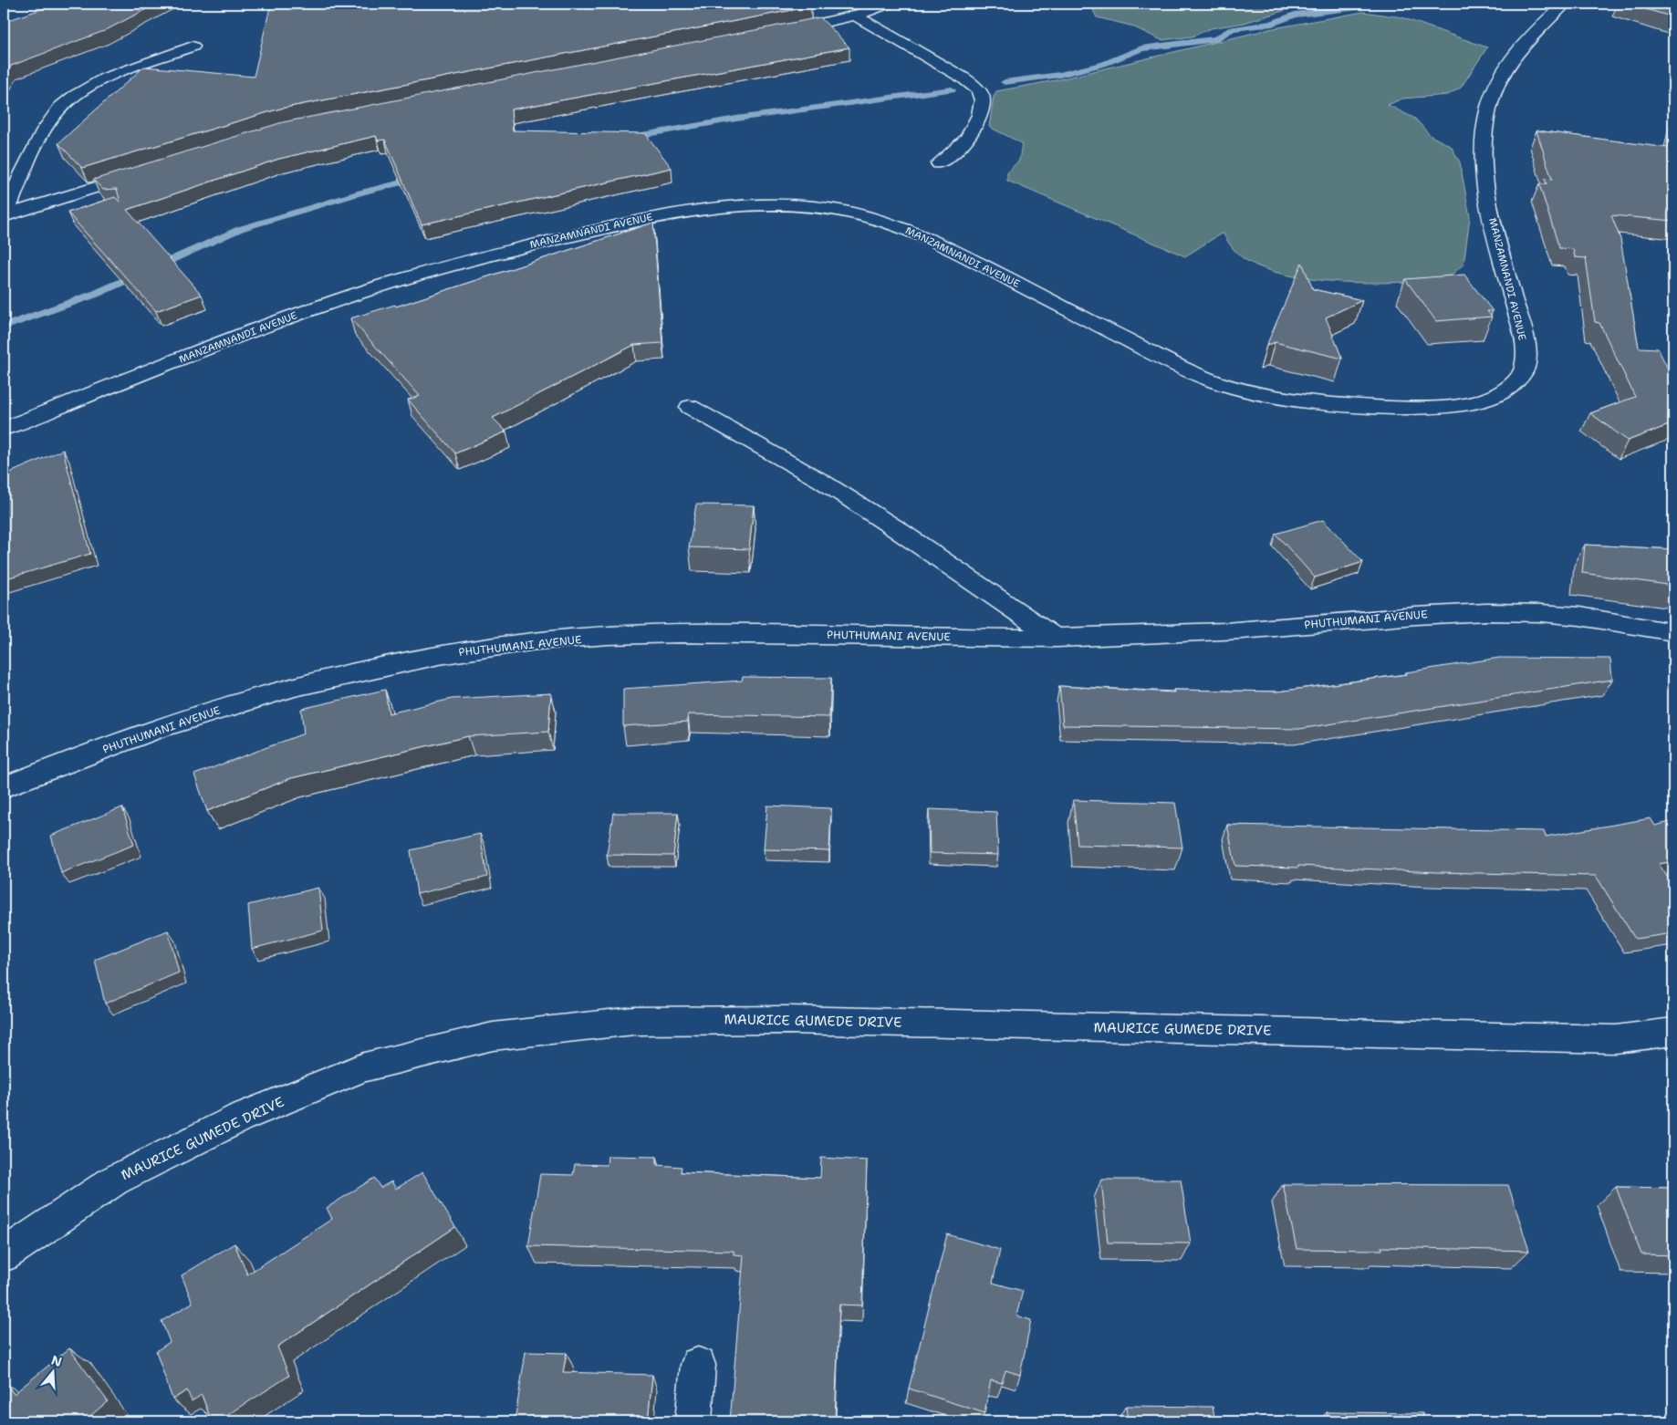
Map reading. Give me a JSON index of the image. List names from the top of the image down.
{
  "streets": {
    "street": ["MANZAMNANDI AVENUE", "PHUTHUMANI AVENUE", "MAURICE GUMEDE DRIVE"]
  },
  "north": "top"
}
